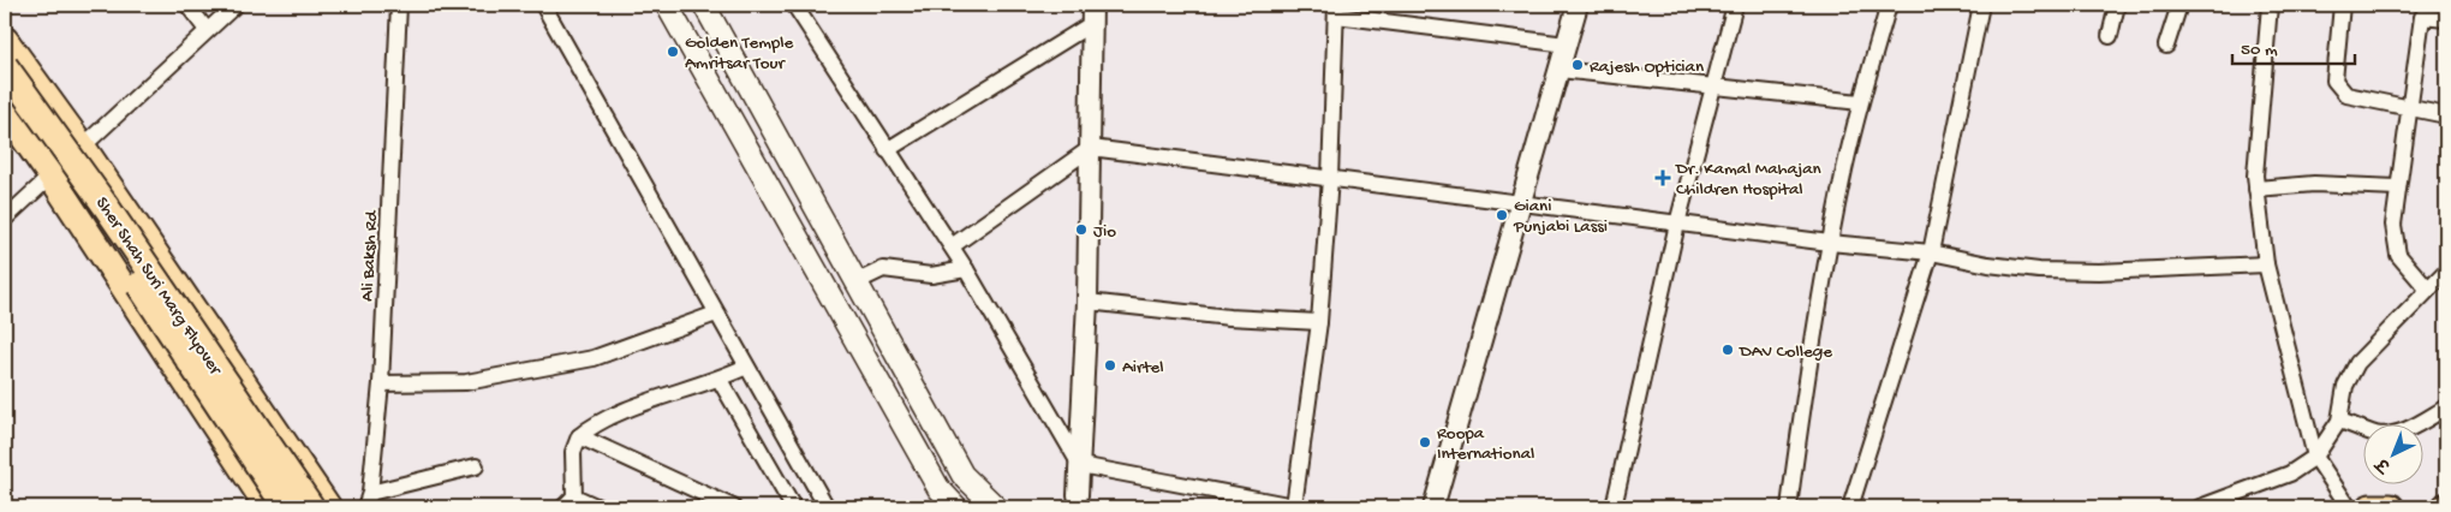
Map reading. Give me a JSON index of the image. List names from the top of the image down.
{
  "streets": {
    "highway": ["Sher Shah Suri Marg Flyover"],
    "street": ["Ali Baksh Rd"]
  },
  "places": {
    "other": [
      "Golden Temple Amritsar Tour",
      "Rajesh Optician",
      "Giani Punjabi Lassi",
      "Jio",
      "DAV College",
      "Airtel",
      "Roopa International"
    ],
    "health": ["Dr. Kamal Mahajan Children Hospital"]
  },
  "scale_bar": "50 m",
  "north": "bottom left"
}
